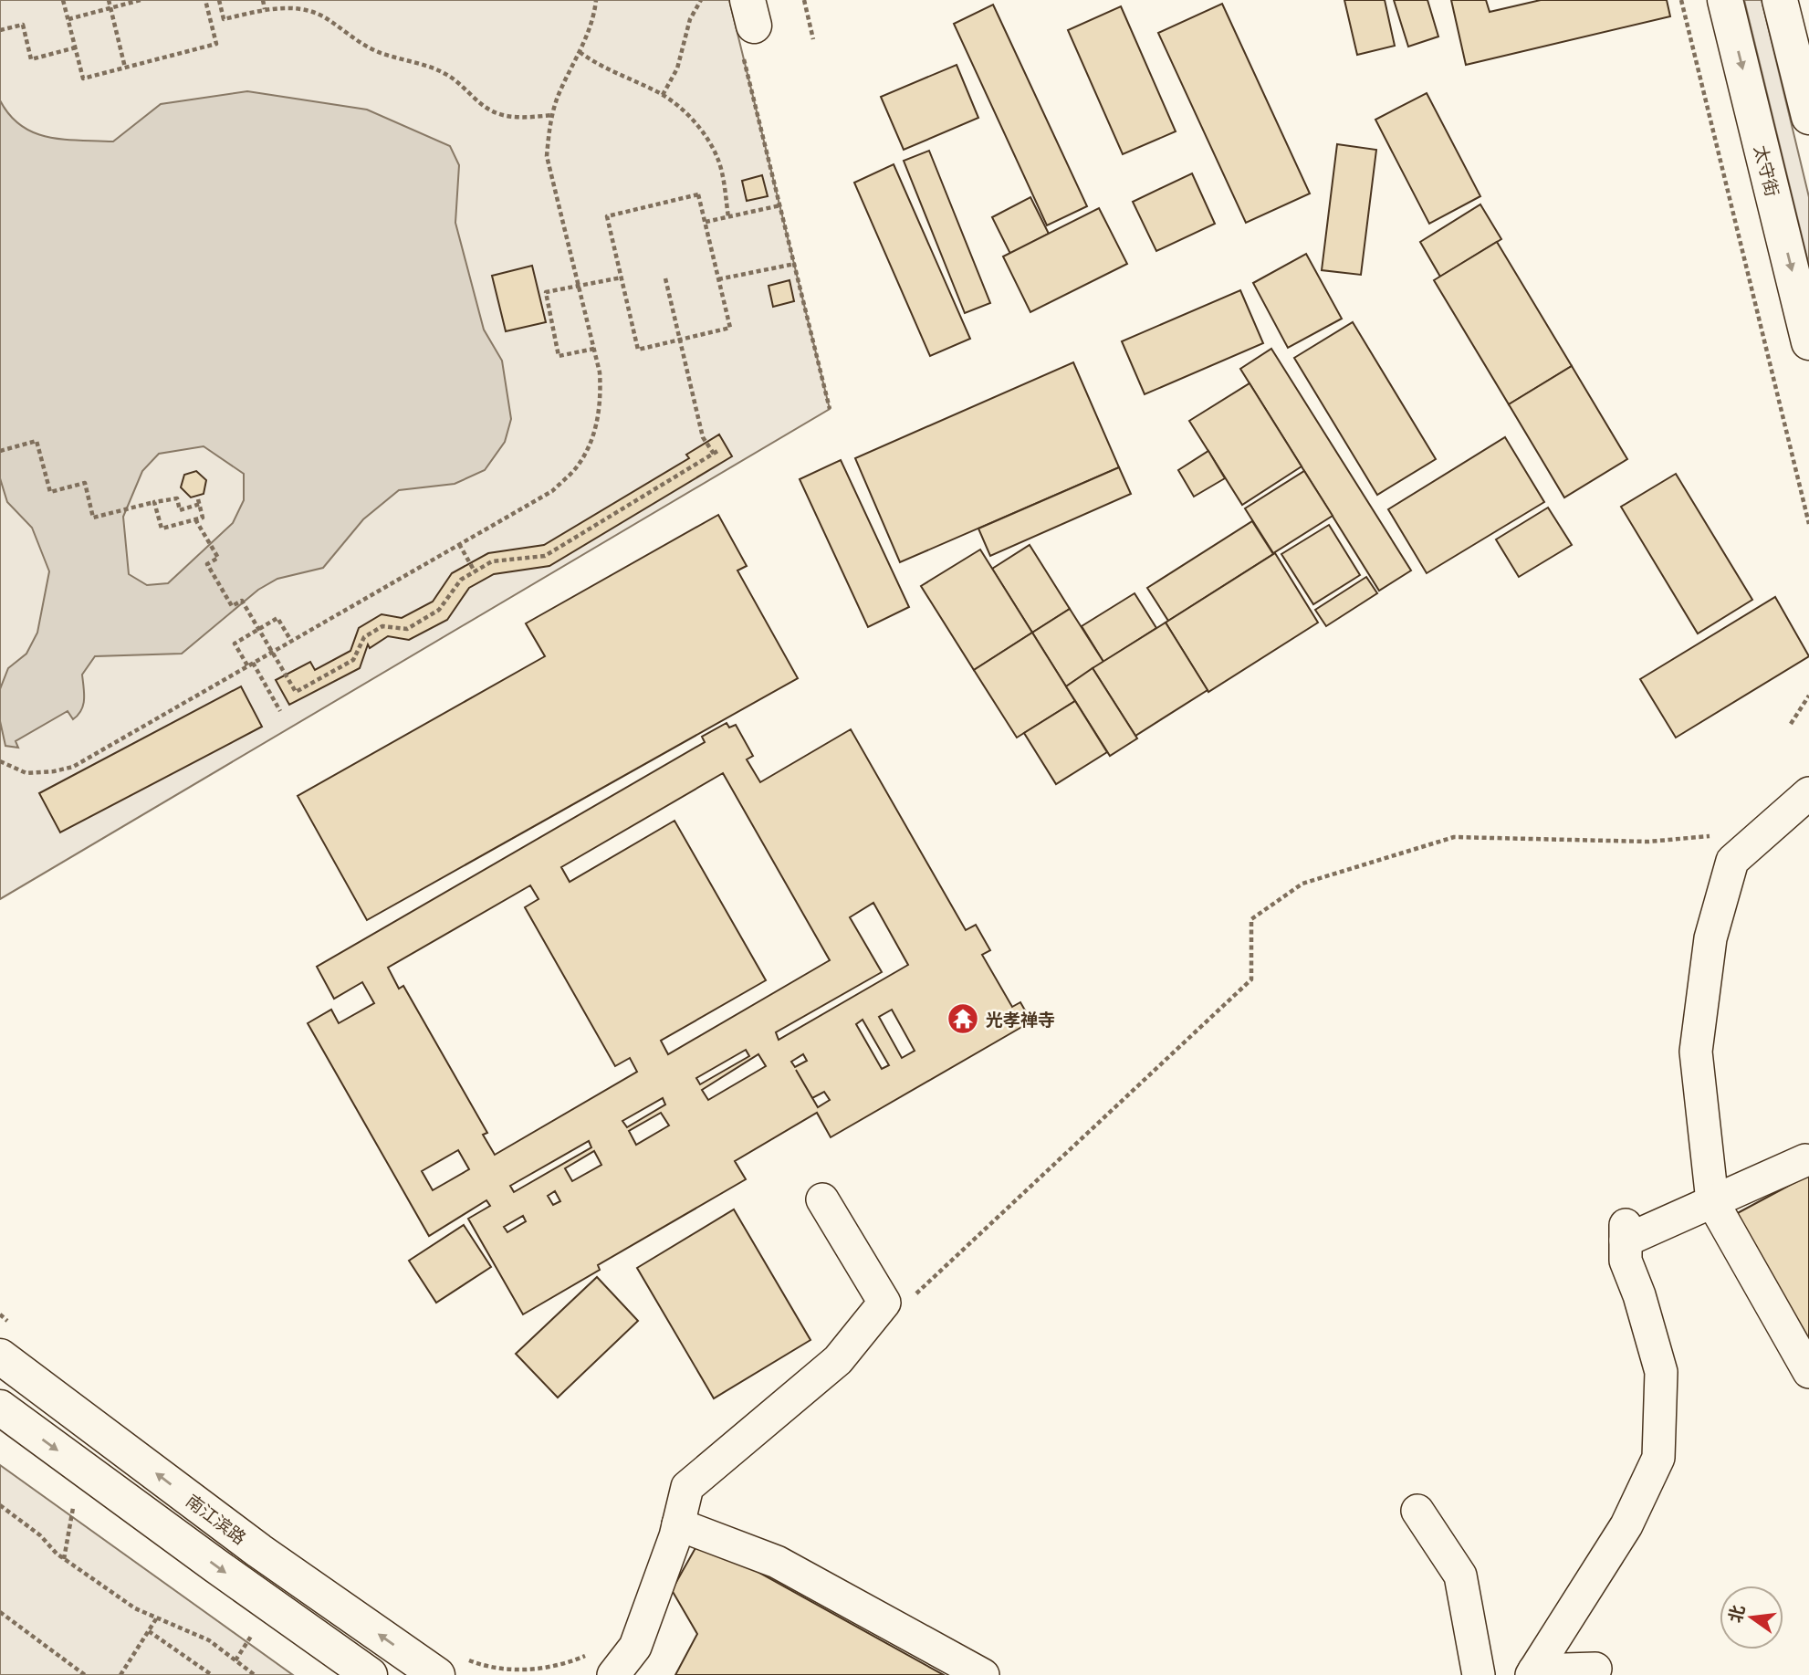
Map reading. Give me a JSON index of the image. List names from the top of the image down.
{
  "streets": {
    "main road": ["太守街", "南江滨路"]
  },
  "places": {
    "temple": ["光孝禅寺"]
  },
  "north": "left"
}
